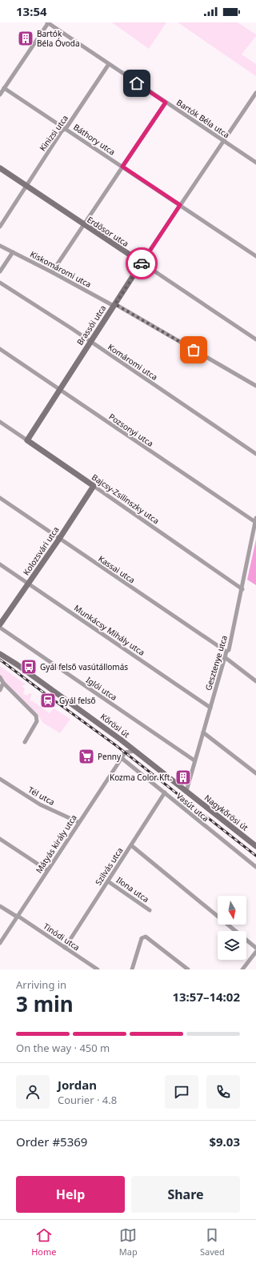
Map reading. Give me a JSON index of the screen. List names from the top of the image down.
{
  "streets": {
    "street": [
      "Bartók Béla utca",
      "Kinizsi utca",
      "Báthory utca",
      "Erdősor utca",
      "Kiskomáromi utca",
      "Brassói utca",
      "Komáromi utca",
      "Pozsonyi utca",
      "Bajcsy-Zsilinszky utca",
      "Kolozsvári utca",
      "Kassai utca",
      "Munkácsy Mihály utca",
      "Gesztenye utca",
      "Iglói utca",
      "Kőrösi út",
      "Tél utca",
      "Vasút utca",
      "Nagykőrösi út",
      "Mátyás király utca",
      "Szilvás utca",
      "Ilona utca",
      "Tinódi utca"
    ]
  },
  "crossings": [
    ["Bartók Béla utca", "Kinizsi utca"],
    ["Bartók Béla utca", "Brassói utca"],
    ["Kinizsi utca", "Báthory utca"],
    ["Kinizsi utca", "Erdősor utca"],
    ["Báthory utca", "Brassói utca"],
    ["Erdősor utca", "Brassói utca"],
    ["Kiskomáromi utca", "Brassói utca"],
    ["Brassói utca", "Komáromi utca"],
    ["Brassói utca", "Pozsonyi utca"],
    ["Brassói utca", "Bajcsy-Zsilinszky utca"],
    ["Pozsonyi utca", "Gesztenye utca"],
    ["Bajcsy-Zsilinszky utca", "Kolozsvári utca"],
    ["Bajcsy-Zsilinszky utca", "Gesztenye utca"],
    ["Kolozsvári utca", "Kassai utca"],
    ["Kolozsvári utca", "Munkácsy Mihály utca"],
    ["Kassai utca", "Gesztenye utca"],
    ["Munkácsy Mihály utca", "Gesztenye utca"],
    ["Gesztenye utca", "Iglói utca"],
    ["Gesztenye utca", "Kőrösi út"],
    ["Gesztenye utca", "Nagykőrösi út"],
    ["Kőrösi út", "Nagykőrösi út"],
    ["Tél utca", "Mátyás király utca"],
    ["Vasút utca", "Mátyás király utca"],
    ["Vasút utca", "Szilvás utca"],
    ["Mátyás király utca", "Tinódi utca"],
    ["Szilvás utca", "Ilona utca"],
    ["Szilvás utca", "Tinódi utca"]
  ],
  "places": {
    "building": ["Bartók Béla Óvoda", "Kozma Color Kft."],
    "bus stop": ["Gyál felső vasútállomás"],
    "station": ["Gyál felső"],
    "supermarket": ["Penny"]
  },
  "north": "bottom",
  "page": {
    "status": "13:54",
    "heading": ["3 min", "Arriving in", "13:57–14:02"],
    "panel": [
      "Jordan",
      "Courier · 4.8",
      "Order #5369",
      "$9.03"
    ],
    "bar": "On the way · 450 m",
    "buttons": ["Help", "Share"],
    "tabs": ["Home", "Map", "Saved"]
  }
}
